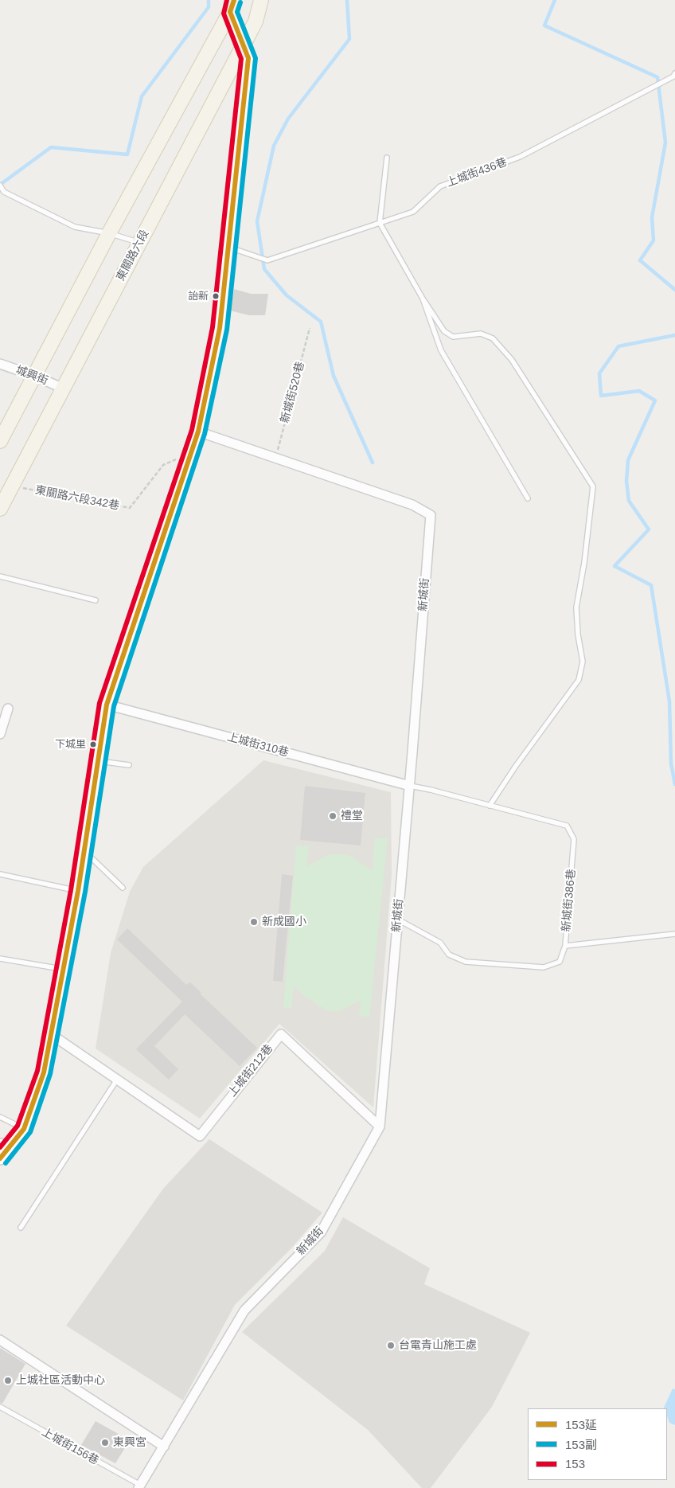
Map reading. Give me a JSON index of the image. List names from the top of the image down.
{
  "streets": {
    "main road": ["東關路六段"],
    "street": [
      "城興街",
      "新城街",
      "上城街310巷",
      "上城街212巷"
    ],
    "lane": ["上城街436巷", "新城街386巷", "上城街156巷"],
    "path": ["新城街520巷", "東關路六段342巷"]
  },
  "crossings": [
    ["東關路六段", "城興街"],
    ["東關路六段", "東關路六段342巷"],
    ["新城街520巷", "新城街"],
    ["新城街", "上城街310巷"],
    ["新城街", "新城街386巷"],
    ["新城街", "上城街212巷"],
    ["新城街", "上城街156巷"],
    ["上城街310巷", "新城街386巷"]
  ],
  "places": [
    "詒新",
    "下城里",
    "禮堂",
    "新成國小",
    "台電青山施工處",
    "上城社區活動中心",
    "東興宮"
  ],
  "lines": ["transit line 153延", "transit line 153", "transit line 153副"],
  "legend": ["153延", "153副", "153"]
}
